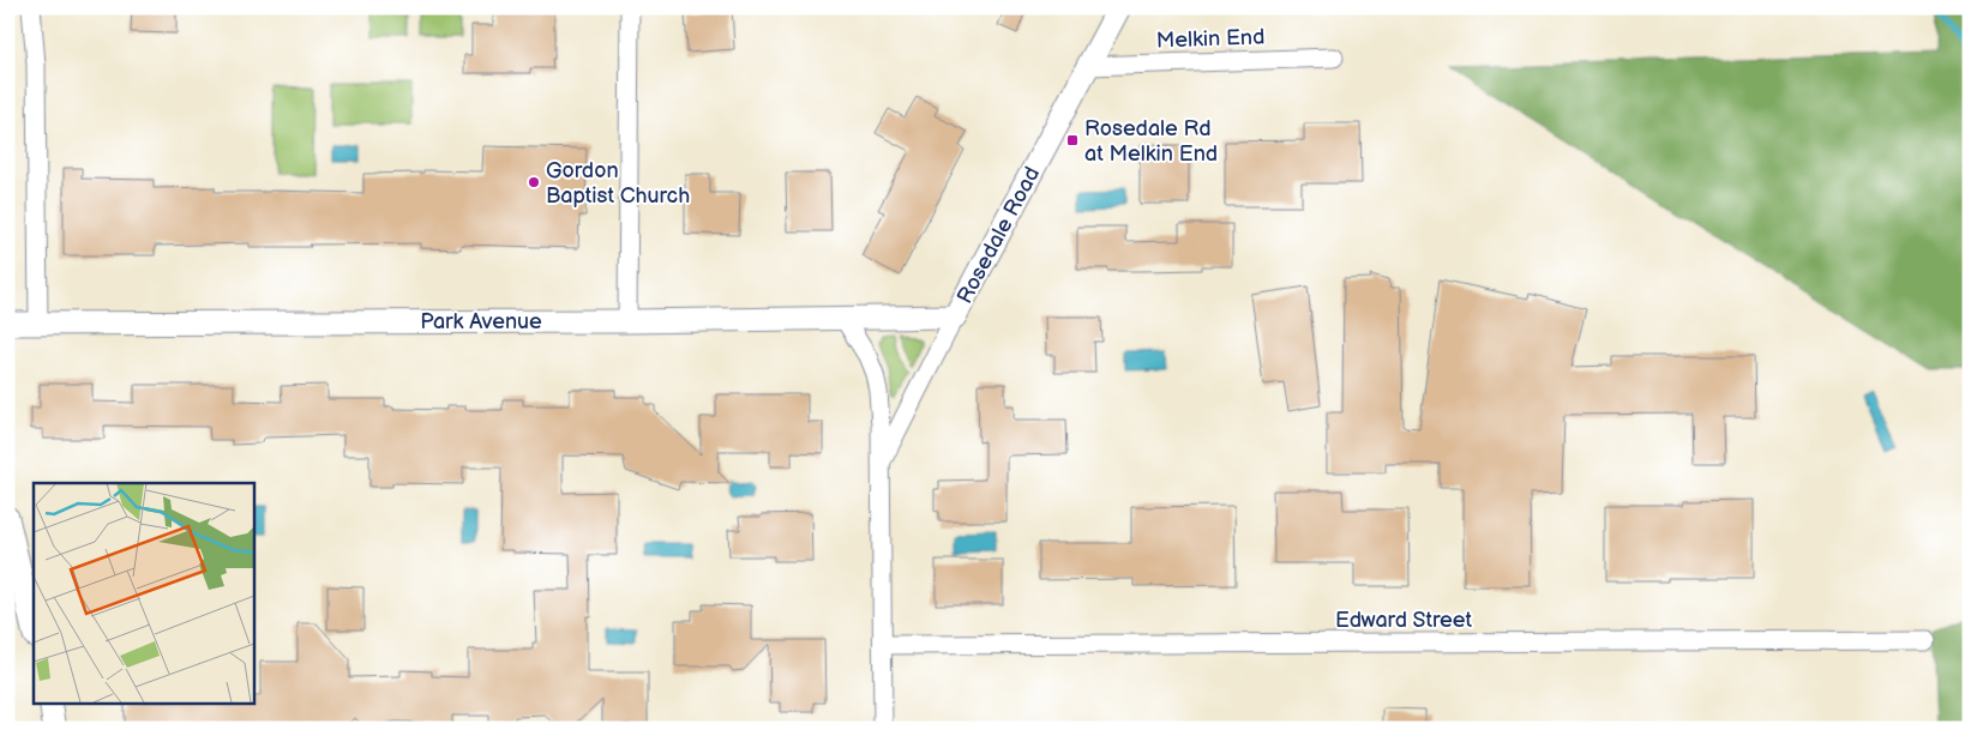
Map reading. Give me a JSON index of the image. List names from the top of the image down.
{
  "streets": {
    "street": [
      "Melkin End",
      "Rosedale Road",
      "Park Avenue",
      "Edward Street"
    ]
  },
  "crossings": [
    ["Melkin End", "Rosedale Road"],
    ["Rosedale Road", "Park Avenue"],
    ["Rosedale Road", "Edward Street"]
  ],
  "places": {
    "transit": ["Rosedale Rd at Melkin End"],
    "other": ["Gordon Baptist Church"]
  }
}
